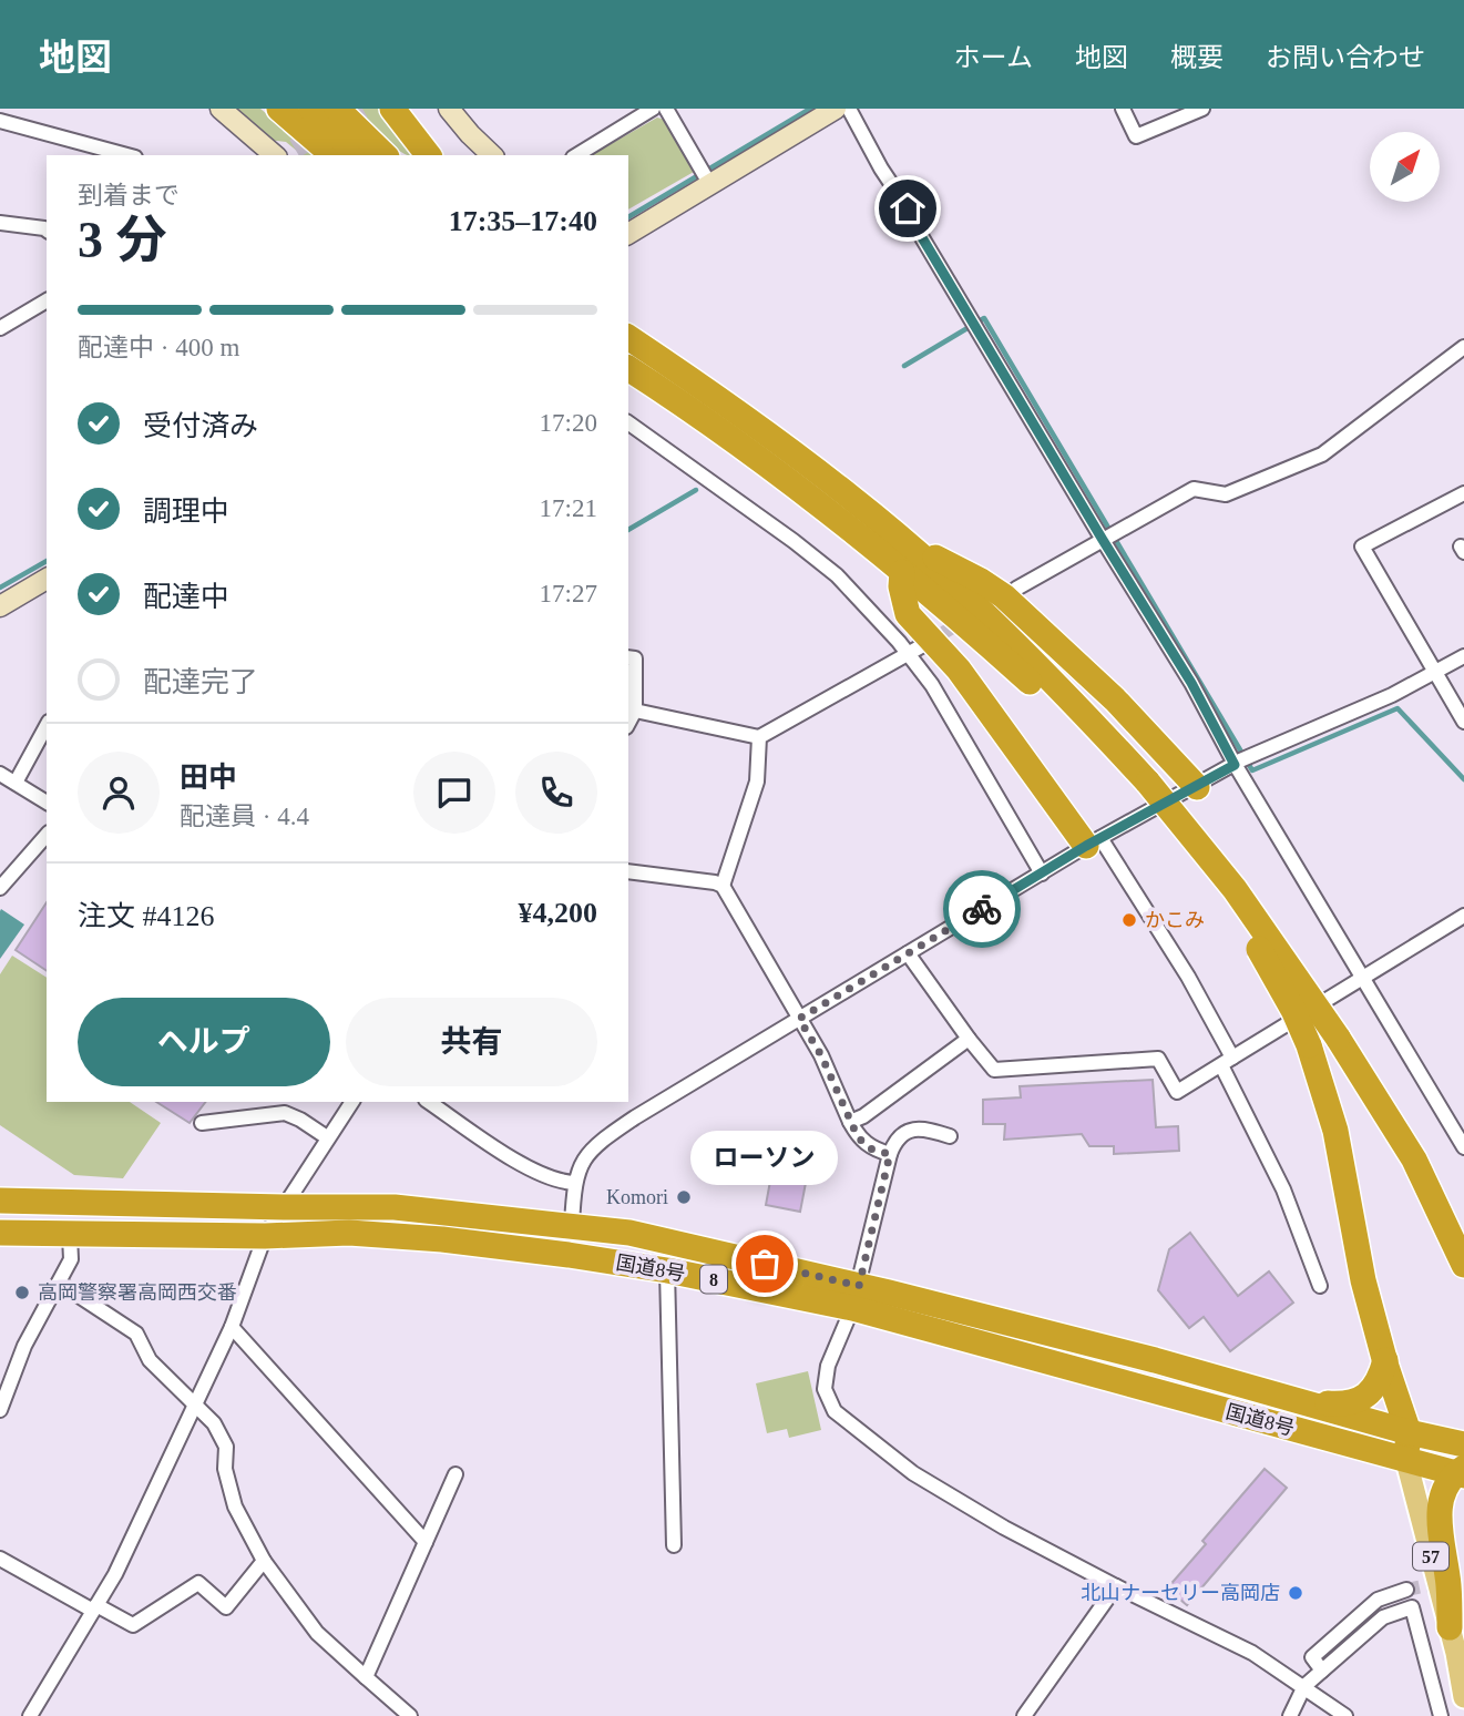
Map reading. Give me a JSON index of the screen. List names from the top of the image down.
{
  "streets": {
    "highway": ["国道8号", "8"],
    "main road": ["57"]
  },
  "crossings": [
    ["国道8号", "57"]
  ],
  "places": [
    "かこみ",
    "Komori",
    "ローソン",
    "高岡警察署高岡西交番",
    "北山ナーセリー高岡店"
  ],
  "north": "top right",
  "page": {
    "header": "地図",
    "nav": [
      "ホーム",
      "地図",
      "概要",
      "お問い合わせ"
    ],
    "heading": ["3 分", "到着まで", "17:35–17:40"],
    "panel": [
      "田中",
      "配達員 · 4.4",
      "注文 #4126",
      "¥4,200"
    ],
    "bar": "配達中 · 400 m",
    "list": [
      ["受付済み", "17:20"],
      ["調理中", "17:21"],
      ["配達中", "17:27"],
      "配達完了"
    ],
    "buttons": ["ヘルプ", "共有"],
    "bubble": "ローソン"
  }
}
